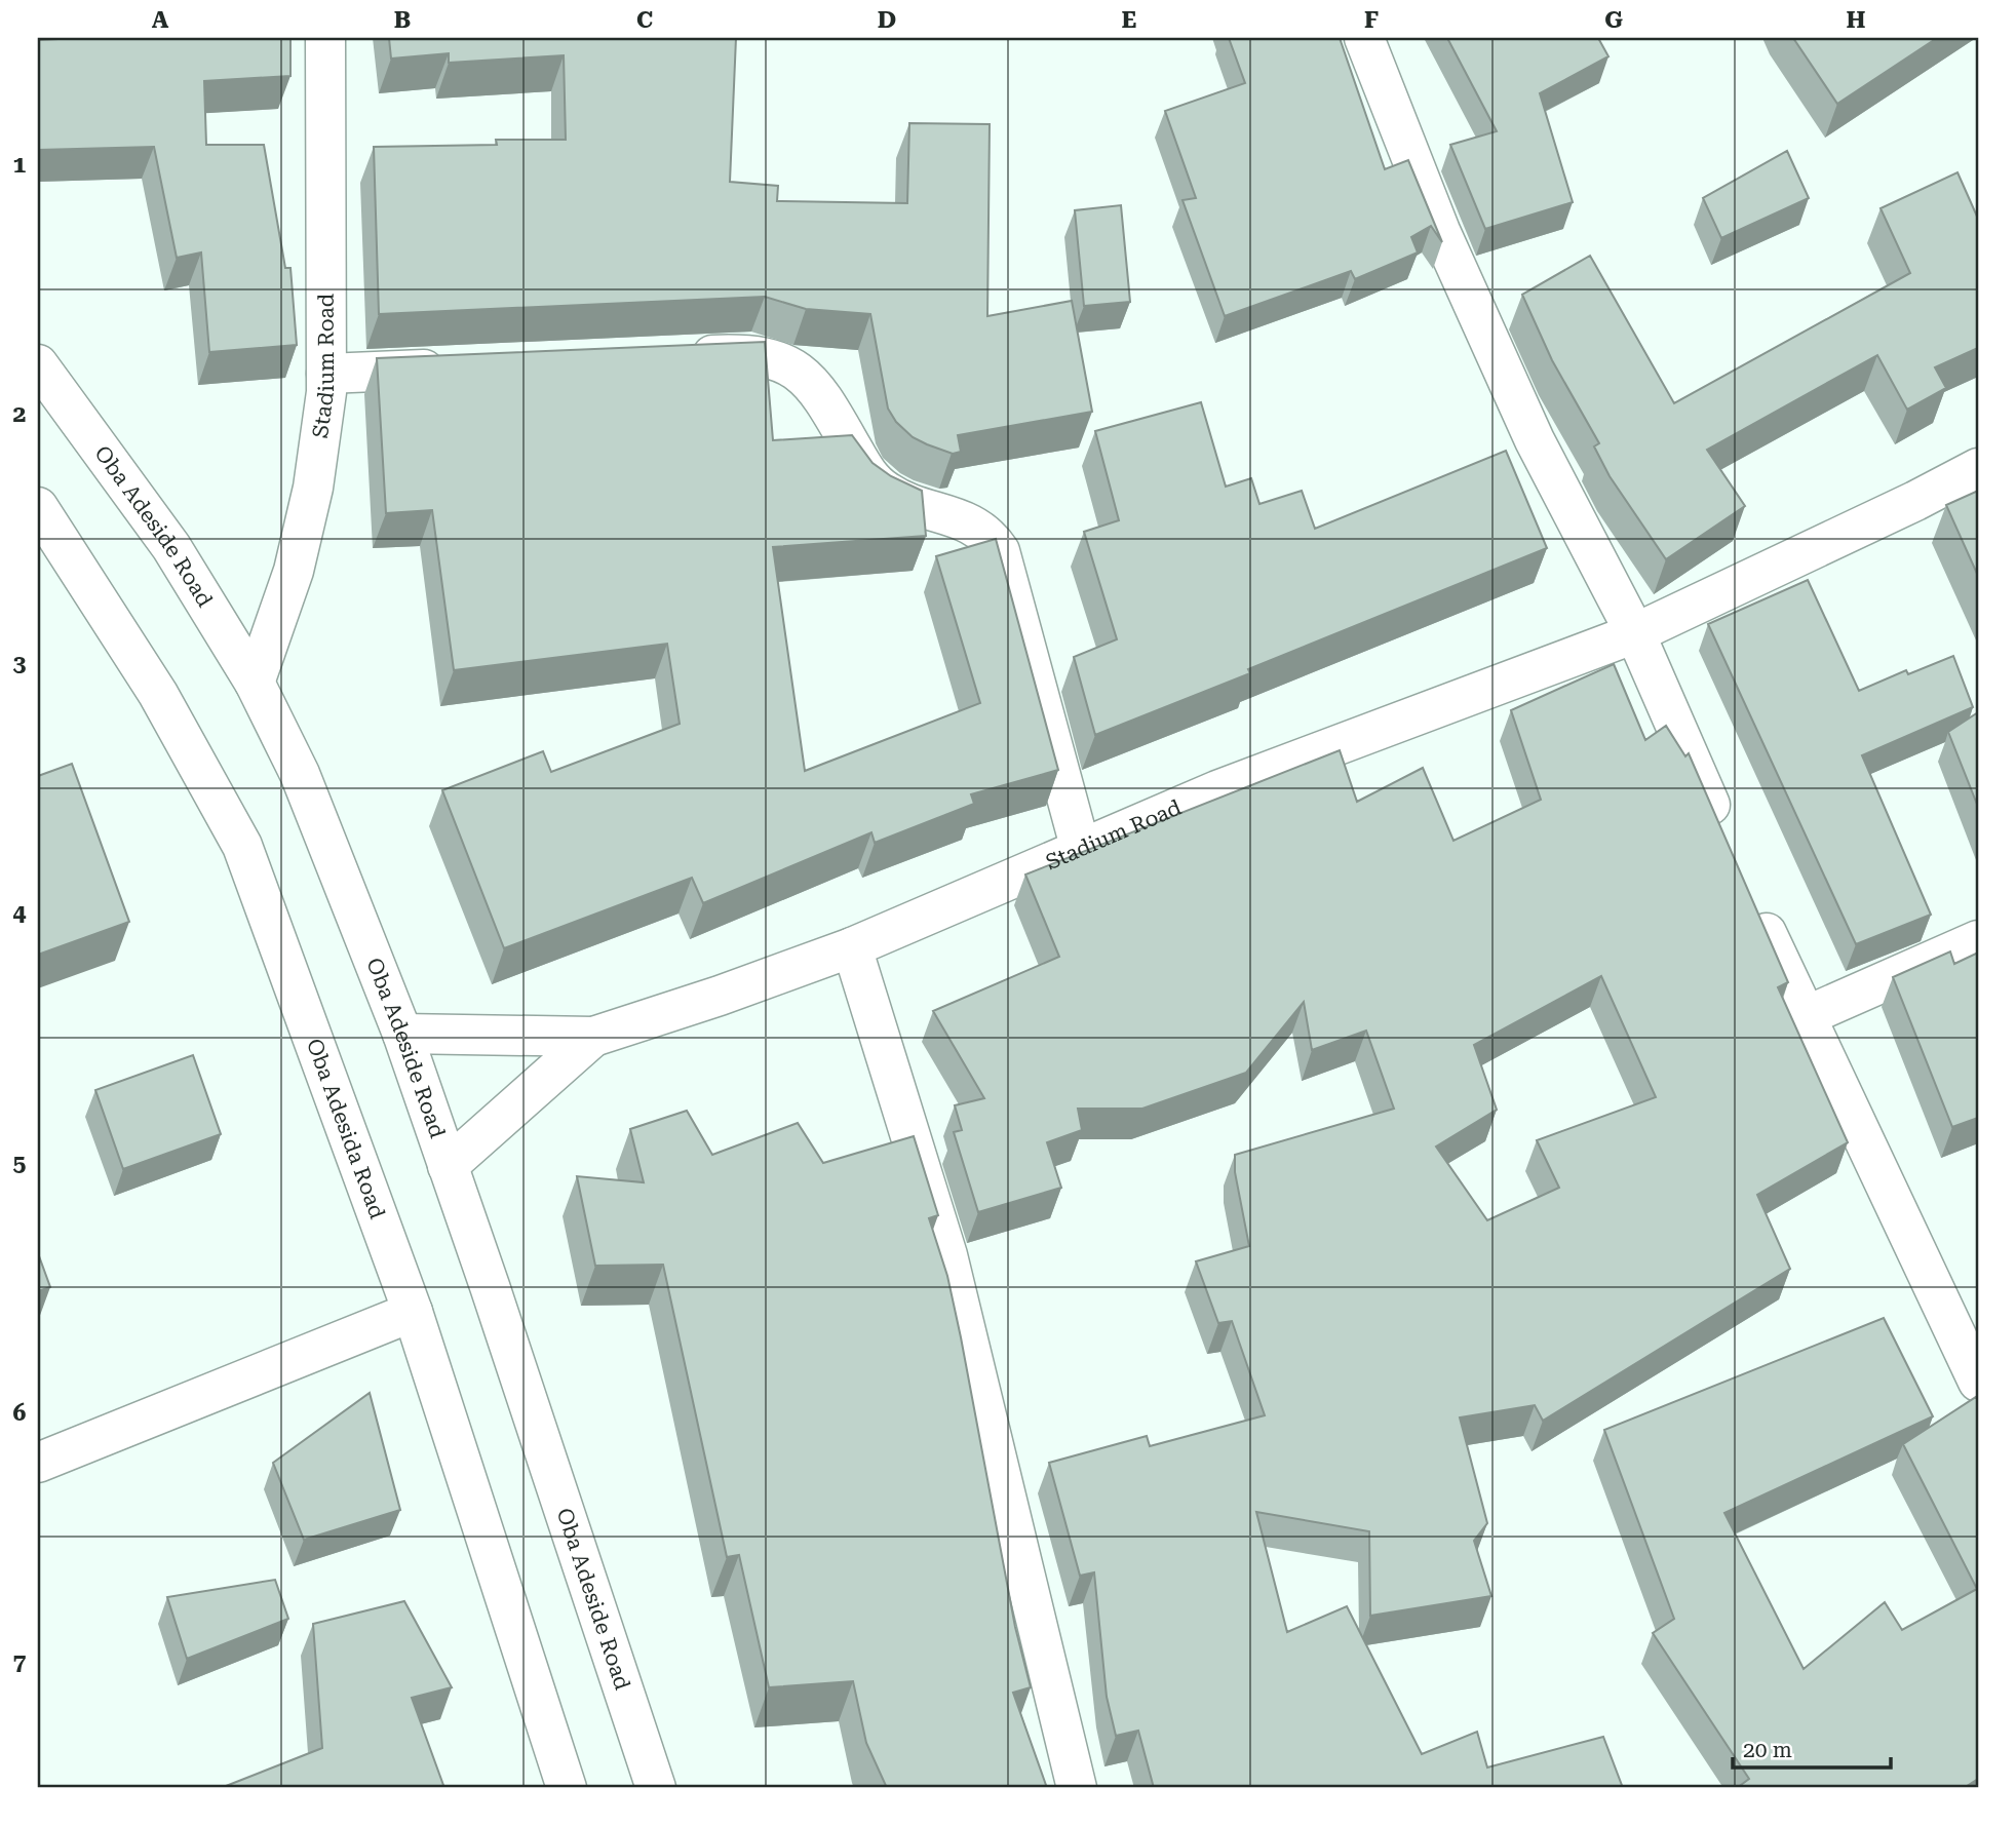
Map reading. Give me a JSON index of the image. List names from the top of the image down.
{
  "streets": {
    "street": ["Stadium Road", "Oba Adeside Road", "Oba Adesida Road"]
  },
  "crossings": [
    ["Stadium Road", "Oba Adeside Road"]
  ],
  "scale_bar": "20 m",
  "grid": {
    "columns": [
      "A",
      "B",
      "C",
      "D",
      "E",
      "F",
      "G",
      "H"
    ],
    "rows": [
      "1",
      "2",
      "3",
      "4",
      "5",
      "6",
      "7"
    ]
  }
}
